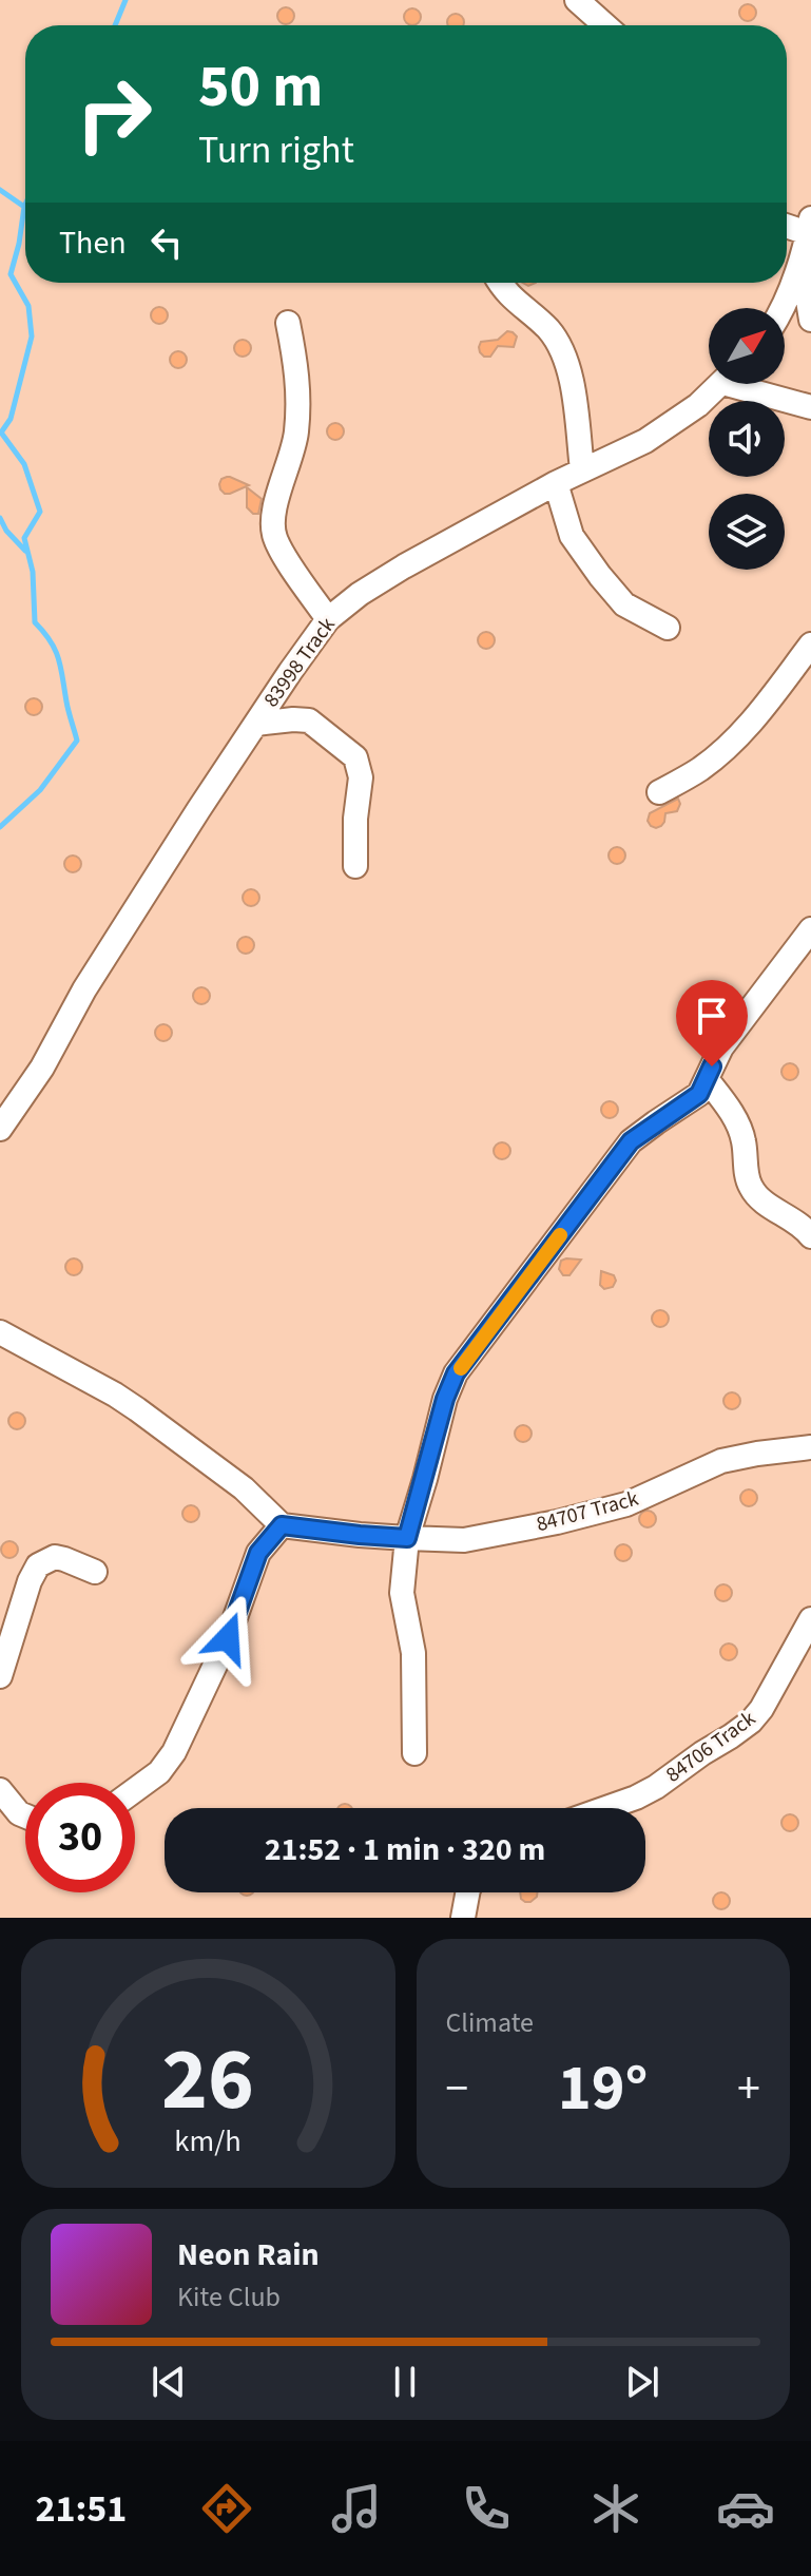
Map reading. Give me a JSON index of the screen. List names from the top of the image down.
{
  "streets": {
    "street": ["83998 Track", "84707 Track", "84706 Track"]
  },
  "north": "top right",
  "page": {
    "turn": ["50 m", "Turn right"],
    "then": "Then",
    "limit": "30",
    "trip": "21:52 · 1 min · 320 m",
    "tile": "Climate",
    "heat": ["−", "19°", "+"],
    "song": ["Neon Rain", "Kite Club"],
    "tabs": "21:51",
    "gauge": ["26", "km/h"]
  }
}
